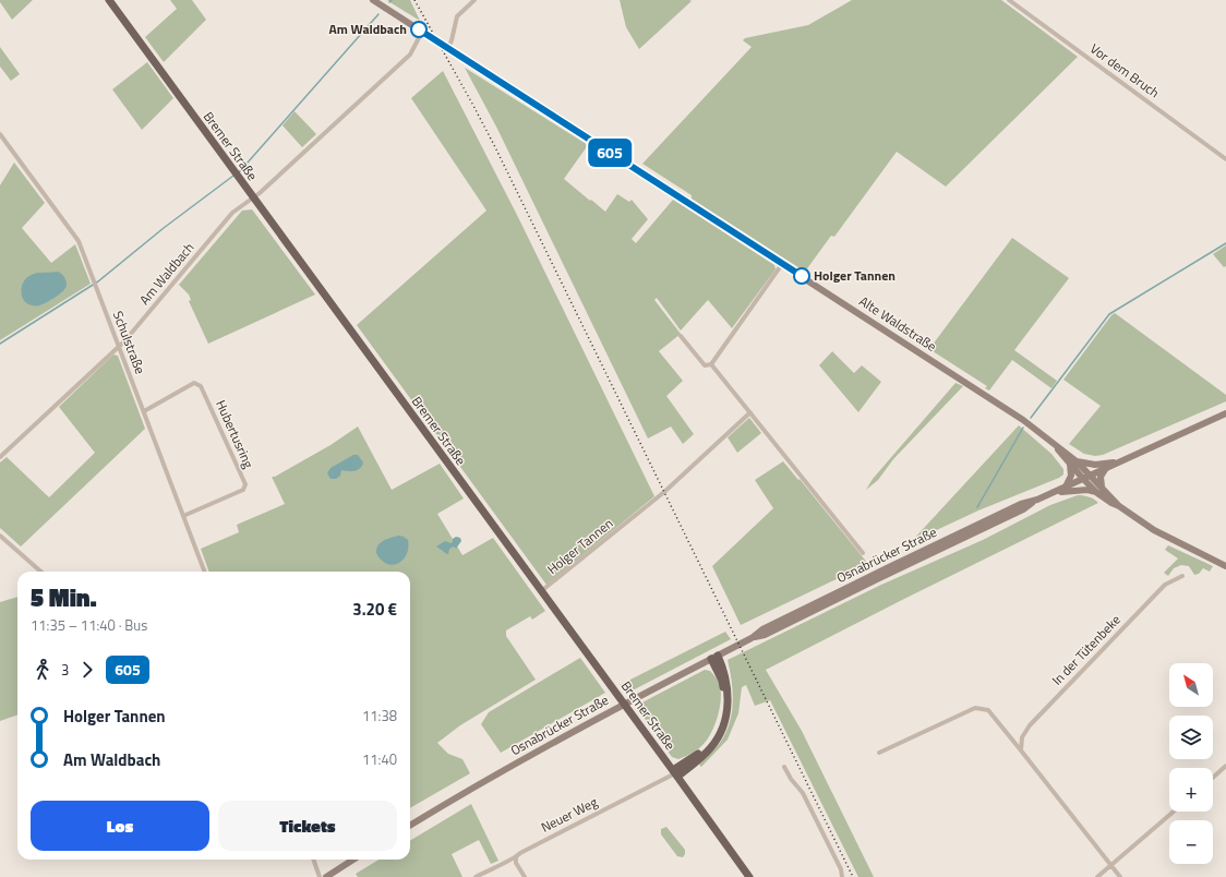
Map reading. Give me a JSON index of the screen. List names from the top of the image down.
{
  "streets": {
    "main road": ["Bremer Straße"],
    "street": [
      "Vor dem Bruch",
      "Am Waldbach",
      "Alte Waldstraße",
      "Schulstraße",
      "Hubertusring",
      "Holger Tannen",
      "Osnabrücker Straße",
      "In der Tütenbeke",
      "Neuer Weg"
    ]
  },
  "crossings": [
    ["Bremer Straße", "Am Waldbach"],
    ["Bremer Straße", "Holger Tannen"],
    ["Bremer Straße", "Neuer Weg"],
    ["Am Waldbach", "Alte Waldstraße"],
    ["Am Waldbach", "Schulstraße"],
    ["Alte Waldstraße", "Osnabrücker Straße"],
    ["Schulstraße", "Hubertusring"]
  ],
  "places": ["Am Waldbach", "Holger Tannen"],
  "lines": ["bus line 605"],
  "north": "top left",
  "page": {
    "on_map": "605",
    "heading": ["5 Min.", "11:35 – 11:40 · Bus", "3.20 €"],
    "legs": ["3", "605"],
    "map_buttons": ["+", "−"],
    "list": [
      {
        "name": "Holger Tannen",
        "value": "11:38"
      },
      {
        "name": "Am Waldbach",
        "value": "11:40"
      }
    ],
    "buttons": ["Los", "Tickets"]
  }
}
